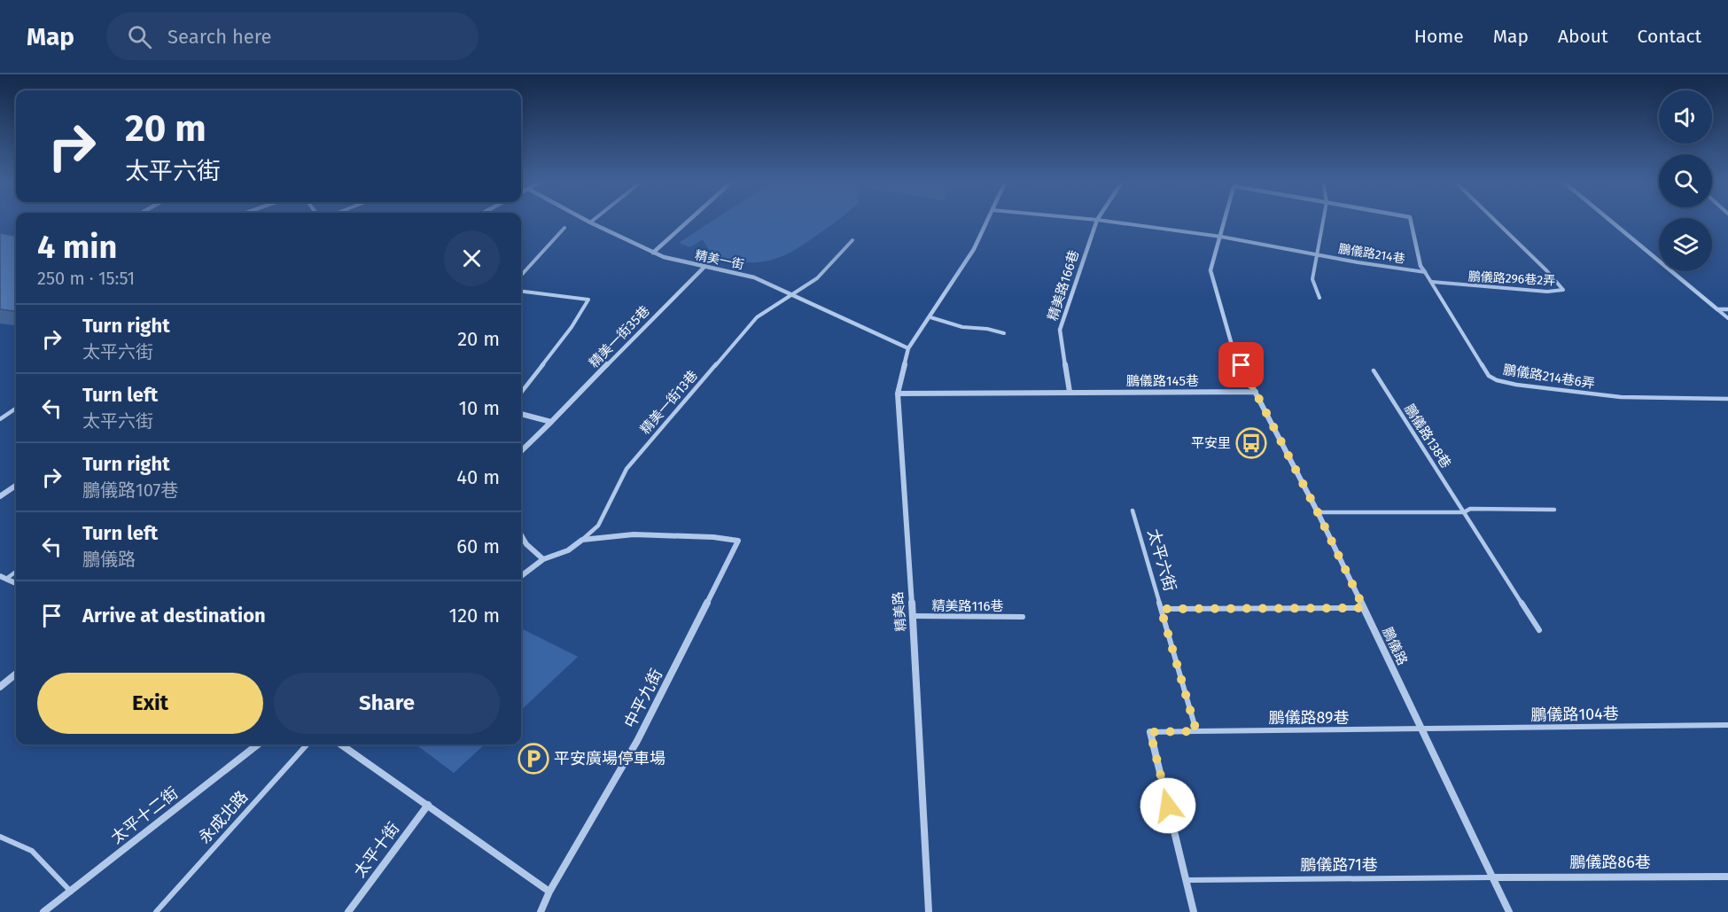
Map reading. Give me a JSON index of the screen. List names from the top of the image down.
{
  "streets": {
    "street": [
      "精美一街",
      "精美路166巷",
      "精美一街35巷",
      "鵬儀路145巷",
      "精美一街13巷",
      "精美路",
      "鵬儀路",
      "中平九街",
      "太平十二街",
      "太平十街",
      "鵬儀路86巷"
    ],
    "lane": [
      "鵬儀路214巷",
      "鵬儀路296巷2弄",
      "鵬儀路214巷6弄",
      "鵬儀路138巷",
      "太平六街",
      "精美路116巷",
      "鵬儀路104巷",
      "鵬儀路89巷",
      "永成北路",
      "鵬儀路71巷"
    ]
  },
  "crossings": [
    ["鵬儀路214巷", "精美路166巷"],
    ["鵬儀路214巷", "鵬儀路214巷6弄"],
    ["鵬儀路214巷", "鵬儀路"],
    ["精美一街", "精美一街35巷"],
    ["精美一街", "精美一街13巷"],
    ["精美一街", "精美路"],
    ["鵬儀路296巷2弄", "鵬儀路214巷6弄"],
    ["精美路166巷", "鵬儀路145巷"],
    ["鵬儀路145巷", "鵬儀路"],
    ["精美一街13巷", "中平九街"],
    ["太平六街", "鵬儀路89巷"],
    ["精美路116巷", "精美路"],
    ["鵬儀路", "鵬儀路104巷"],
    ["鵬儀路", "鵬儀路89巷"],
    ["鵬儀路", "鵬儀路86巷"],
    ["鵬儀路", "鵬儀路71巷"],
    ["鵬儀路104巷", "鵬儀路89巷"],
    ["鵬儀路86巷", "鵬儀路71巷"]
  ],
  "places": {
    "bus stop": ["平安里"],
    "parking": ["平安廣場停車場"]
  },
  "page": {
    "header": "Map",
    "search": "Search here",
    "nav": [
      "Home",
      "Map",
      "About",
      "Contact"
    ],
    "turn": ["20 m", "太平六街"],
    "heading": ["4 min", "250 m · 15:51"],
    "list": [
      {
        "name": "Turn right",
        "note": "太平六街",
        "value": "20 m"
      },
      {
        "name": "Turn left",
        "note": "太平六街",
        "value": "10 m"
      },
      {
        "name": "Turn right",
        "note": "鵬儀路107巷",
        "value": "40 m"
      },
      {
        "name": "Turn left",
        "note": "鵬儀路",
        "value": "60 m"
      },
      {
        "name": "Arrive at destination",
        "value": "120 m"
      }
    ],
    "buttons": ["Exit", "Share"]
  }
}
